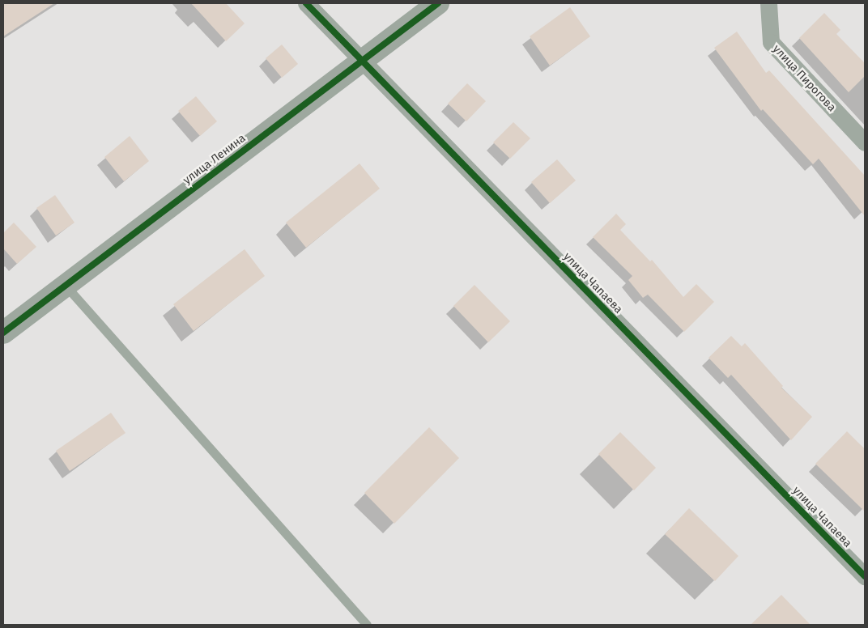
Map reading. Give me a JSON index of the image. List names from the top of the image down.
{
  "streets": {
    "street": ["улица Пирогова", "улица Ленина", "улица Чапаева"]
  },
  "crossings": [
    ["улица Ленина", "улица Чапаева"]
  ]
}
